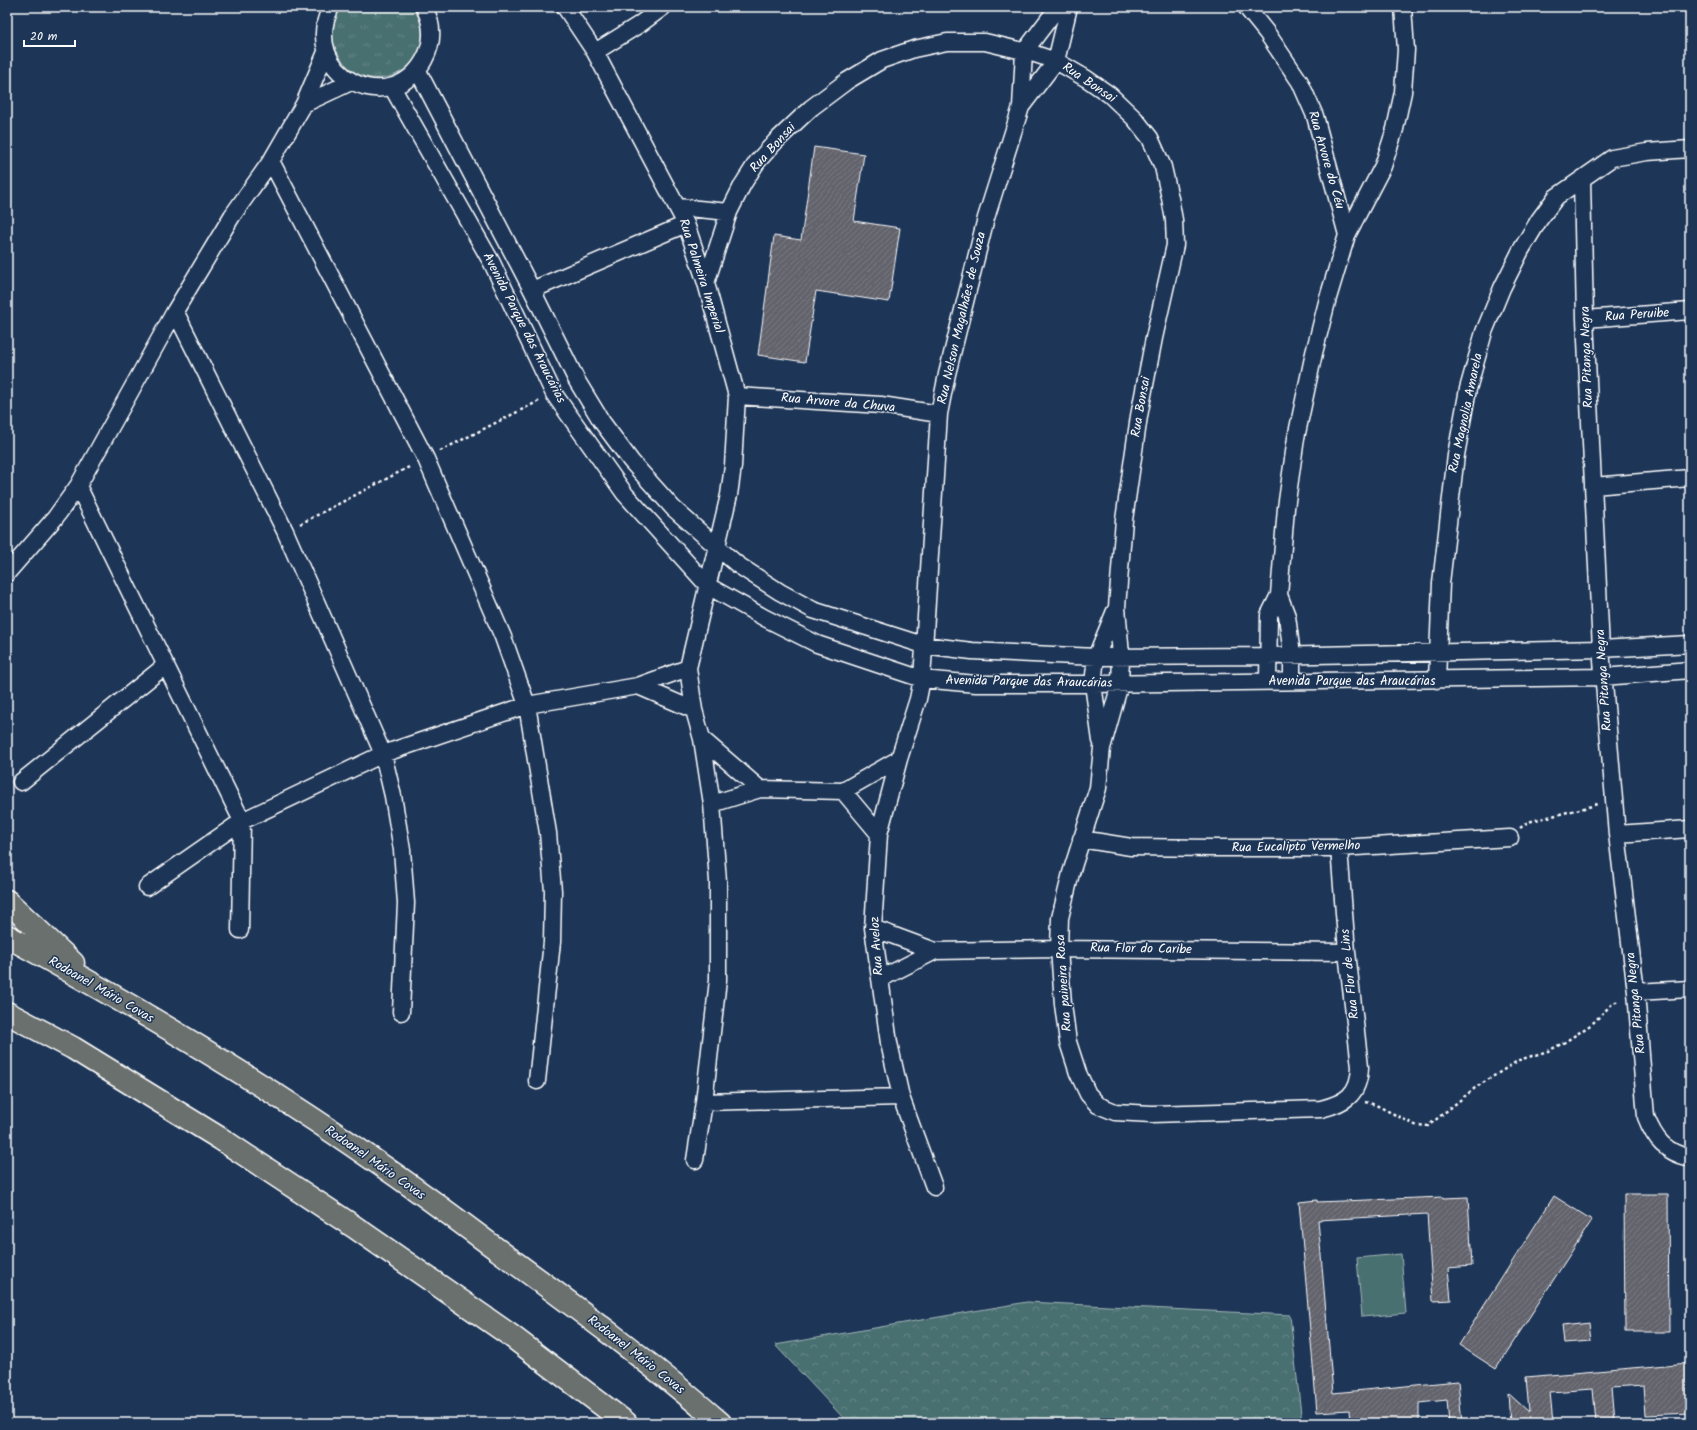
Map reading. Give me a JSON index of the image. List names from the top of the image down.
{
  "streets": {
    "highway": ["Rodoanel Mário Covas"],
    "street": [
      "Rua Bonsai",
      "Rua Arvore do Céu",
      "Rua Palmeira Imperial",
      "Rua Peruibe",
      "Rua Nelson Magalhães de Souza",
      "Avenida Parque das Araucárias",
      "Rua Pitanga Negra",
      "Rua Arvore da Chuva",
      "Rua Magnolia Amarela",
      "Rua Eucalipto Vermelho",
      "Rua Aveloz",
      "Rua Flor do Caribe",
      "Rua Flor de Lins",
      "Rua paineira Rosa"
    ]
  },
  "crossings": [
    ["Rua Bonsai", "Rua Palmeira Imperial"],
    ["Rua Bonsai", "Rua Nelson Magalhães de Souza"],
    ["Rua Palmeira Imperial", "Avenida Parque das Araucárias"],
    ["Rua Palmeira Imperial", "Rua Arvore da Chuva"],
    ["Rua Peruibe", "Rua Pitanga Negra"],
    ["Rua Nelson Magalhães de Souza", "Avenida Parque das Araucárias"],
    ["Rua Nelson Magalhães de Souza", "Rua Arvore da Chuva"],
    ["Rua Nelson Magalhães de Souza", "Rua Aveloz"],
    ["Avenida Parque das Araucárias", "Rua Pitanga Negra"],
    ["Avenida Parque das Araucárias", "Rua Magnolia Amarela"],
    ["Avenida Parque das Araucárias", "Rua Aveloz"],
    ["Rua Pitanga Negra", "Rua Magnolia Amarela"],
    ["Rua Eucalipto Vermelho", "Rua Flor de Lins"],
    ["Rua Eucalipto Vermelho", "Rua paineira Rosa"],
    ["Rua Flor do Caribe", "Rua Flor de Lins"],
    ["Rua Flor do Caribe", "Rua paineira Rosa"],
    ["Rua Flor de Lins", "Rua paineira Rosa"]
  ],
  "scale_bar": "20 m"
}
